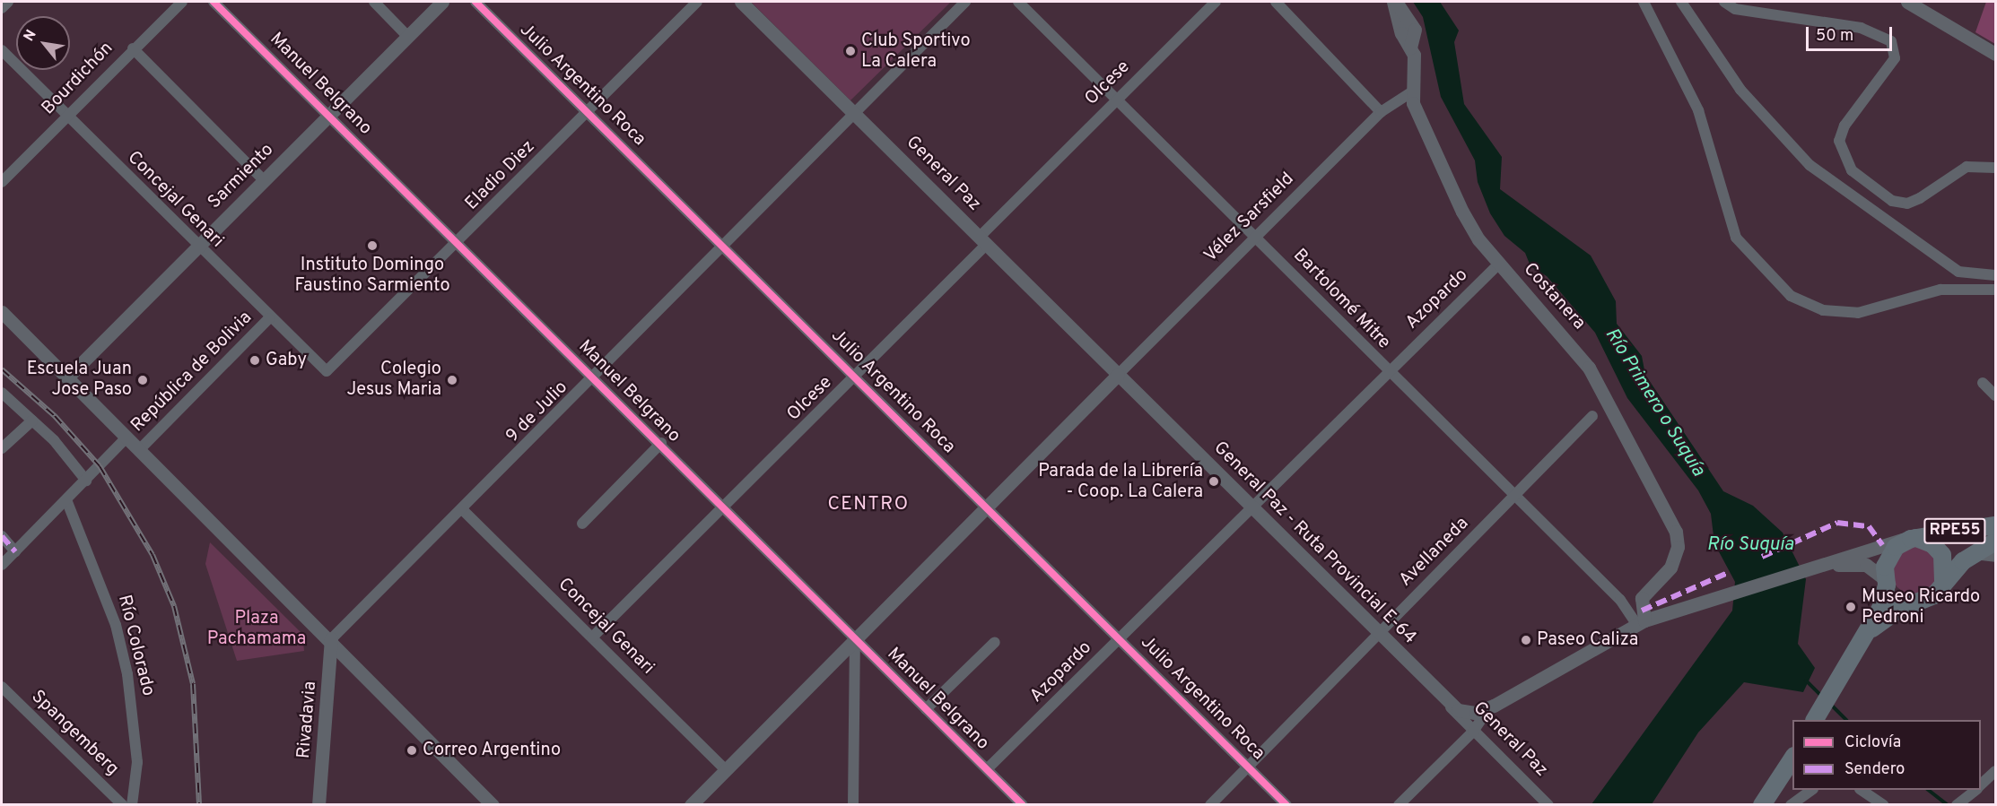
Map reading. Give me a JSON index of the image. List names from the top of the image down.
{
  "streets": {
    "main road": ["RPE55"],
    "street": [
      "Bourdichón",
      "Olcese",
      "Manuel Belgrano",
      "Julio Argentino Roca",
      "General Paz",
      "Eladio Diez",
      "Sarmiento",
      "Concejal Genari",
      "Vélez Sarsfield",
      "Costanera",
      "Bartolomé Mitre",
      "Azopardo",
      "República de Bolivia",
      "9 de Julio",
      "General Paz - Ruta Provincial E-64",
      "Avellaneda",
      "Río Colorado",
      "Rivadavia",
      "Spangemberg"
    ]
  },
  "crossings": [
    ["Bourdichón", "Concejal Genari"],
    ["Olcese", "Manuel Belgrano"],
    ["Olcese", "Julio Argentino Roca"],
    ["Olcese", "General Paz"],
    ["Olcese", "Concejal Genari"],
    ["Olcese", "Bartolomé Mitre"],
    ["Manuel Belgrano", "Eladio Diez"],
    ["Manuel Belgrano", "Sarmiento"],
    ["Manuel Belgrano", "Azopardo"],
    ["Manuel Belgrano", "9 de Julio"],
    ["Julio Argentino Roca", "Eladio Diez"],
    ["Julio Argentino Roca", "Azopardo"],
    ["Julio Argentino Roca", "9 de Julio"],
    ["Julio Argentino Roca", "Avellaneda"],
    ["General Paz", "Vélez Sarsfield"],
    ["General Paz", "9 de Julio"],
    ["General Paz", "General Paz - Ruta Provincial E-64"],
    ["Eladio Diez", "Concejal Genari"],
    ["Sarmiento", "Concejal Genari"],
    ["Concejal Genari", "República de Bolivia"],
    ["Concejal Genari", "9 de Julio"],
    ["Vélez Sarsfield", "Costanera"],
    ["Vélez Sarsfield", "Bartolomé Mitre"],
    ["Vélez Sarsfield", "General Paz - Ruta Provincial E-64"],
    ["Costanera", "Bartolomé Mitre"],
    ["Costanera", "Azopardo"],
    ["Costanera", "General Paz - Ruta Provincial E-64"],
    ["Bartolomé Mitre", "Azopardo"],
    ["Bartolomé Mitre", "General Paz - Ruta Provincial E-64"],
    ["Bartolomé Mitre", "Avellaneda"],
    ["Azopardo", "General Paz - Ruta Provincial E-64"],
    ["República de Bolivia", "Río Colorado"],
    ["9 de Julio", "Rivadavia"],
    ["General Paz - Ruta Provincial E-64", "Avellaneda"]
  ],
  "districts": ["CENTRO"],
  "water": ["Río Primero o Suquía", "Río Suquía"],
  "parks": ["Plaza Pachamama"],
  "places": [
    "Club Sportivo La Calera",
    "Instituto Domingo Faustino Sarmiento",
    "Gaby",
    "Escuela Juan Jose Paso",
    "Colegio Jesus Maria",
    "Parada de la Librería - Coop. La Calera",
    "Museo Ricardo Pedroni",
    "Paseo Caliza",
    "Correo Argentino"
  ],
  "legend": ["Ciclovía", "Sendero"],
  "scale_bar": "50 m",
  "north": "top left"
}
